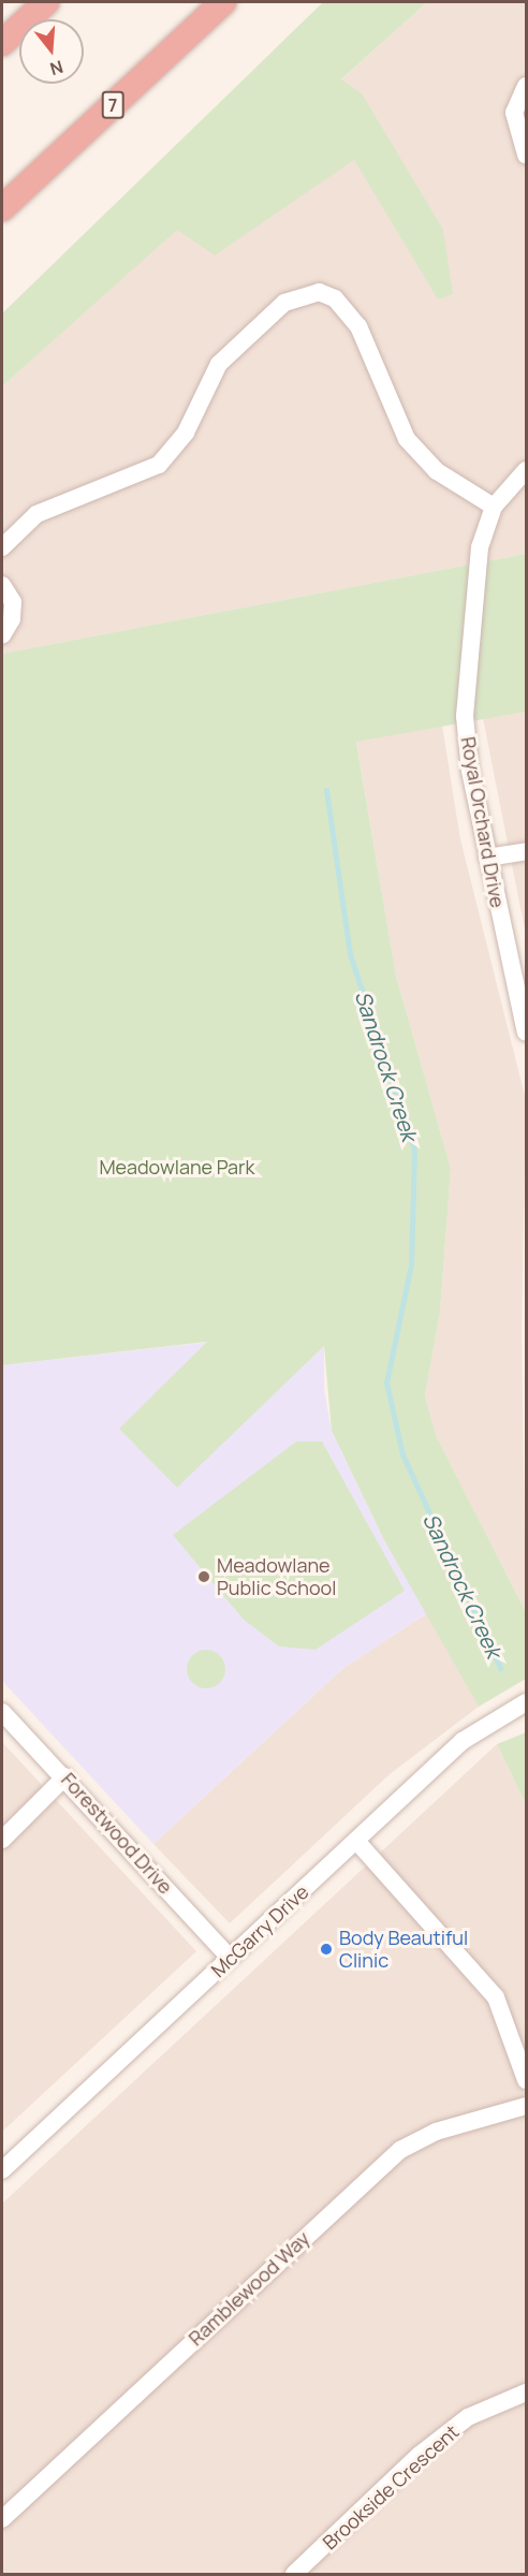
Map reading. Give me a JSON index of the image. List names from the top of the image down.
{
  "streets": {
    "highway": ["7"],
    "street": [
      "Royal Orchard Drive",
      "Forestwood Drive",
      "McGarry Drive",
      "Ramblewood Way",
      "Brookside Crescent"
    ]
  },
  "crossings": [
    ["Forestwood Drive", "McGarry Drive"]
  ],
  "water": ["Sandrock Creek"],
  "parks": ["Meadowlane Park"],
  "places": ["Meadowlane Public School", "Body Beautiful Clinic"],
  "north": "bottom"
}
